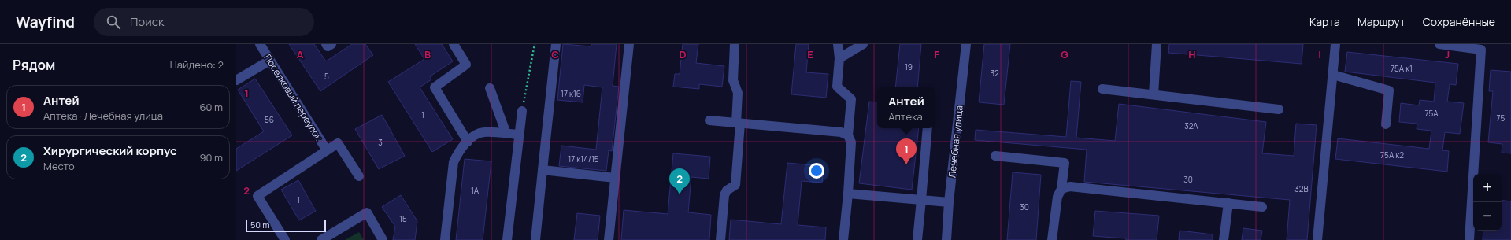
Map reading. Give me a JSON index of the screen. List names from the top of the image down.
{
  "streets": {
    "street": ["Поселковый переулок", "Лечебная улица"]
  },
  "house_numbers": [
    "19",
    "75А к1",
    "32",
    "5",
    "17 к16",
    "75А",
    "1",
    "75",
    "56",
    "32А",
    "3",
    "75А к2",
    "17 к14/15",
    "30",
    "32В",
    "1А",
    "1",
    "30",
    "15"
  ],
  "scale_bar": "50 m",
  "page": {
    "header": "Wayfind",
    "search": "Поиск",
    "nav": ["Карта", "Маршрут", "Сохранённые"],
    "heading": ["Рядом", "Найдено: 2"],
    "list": [
      {
        "mark": "1",
        "name": "Антей",
        "note": "Аптека · Лечебная улица",
        "value": "60 m"
      },
      {
        "mark": "2",
        "name": "Хирургический корпус",
        "note": "Место",
        "value": "90 m"
      }
    ],
    "popup": ["Антей", "Аптека"],
    "pins": ["1", "2"],
    "map_buttons": ["+", "−"],
    "scale": "50 m"
  },
  "grid": {
    "columns": [
      "A",
      "B",
      "C",
      "D",
      "E",
      "F",
      "G",
      "H",
      "I",
      "J"
    ],
    "rows": ["1", "2"]
  }
}
